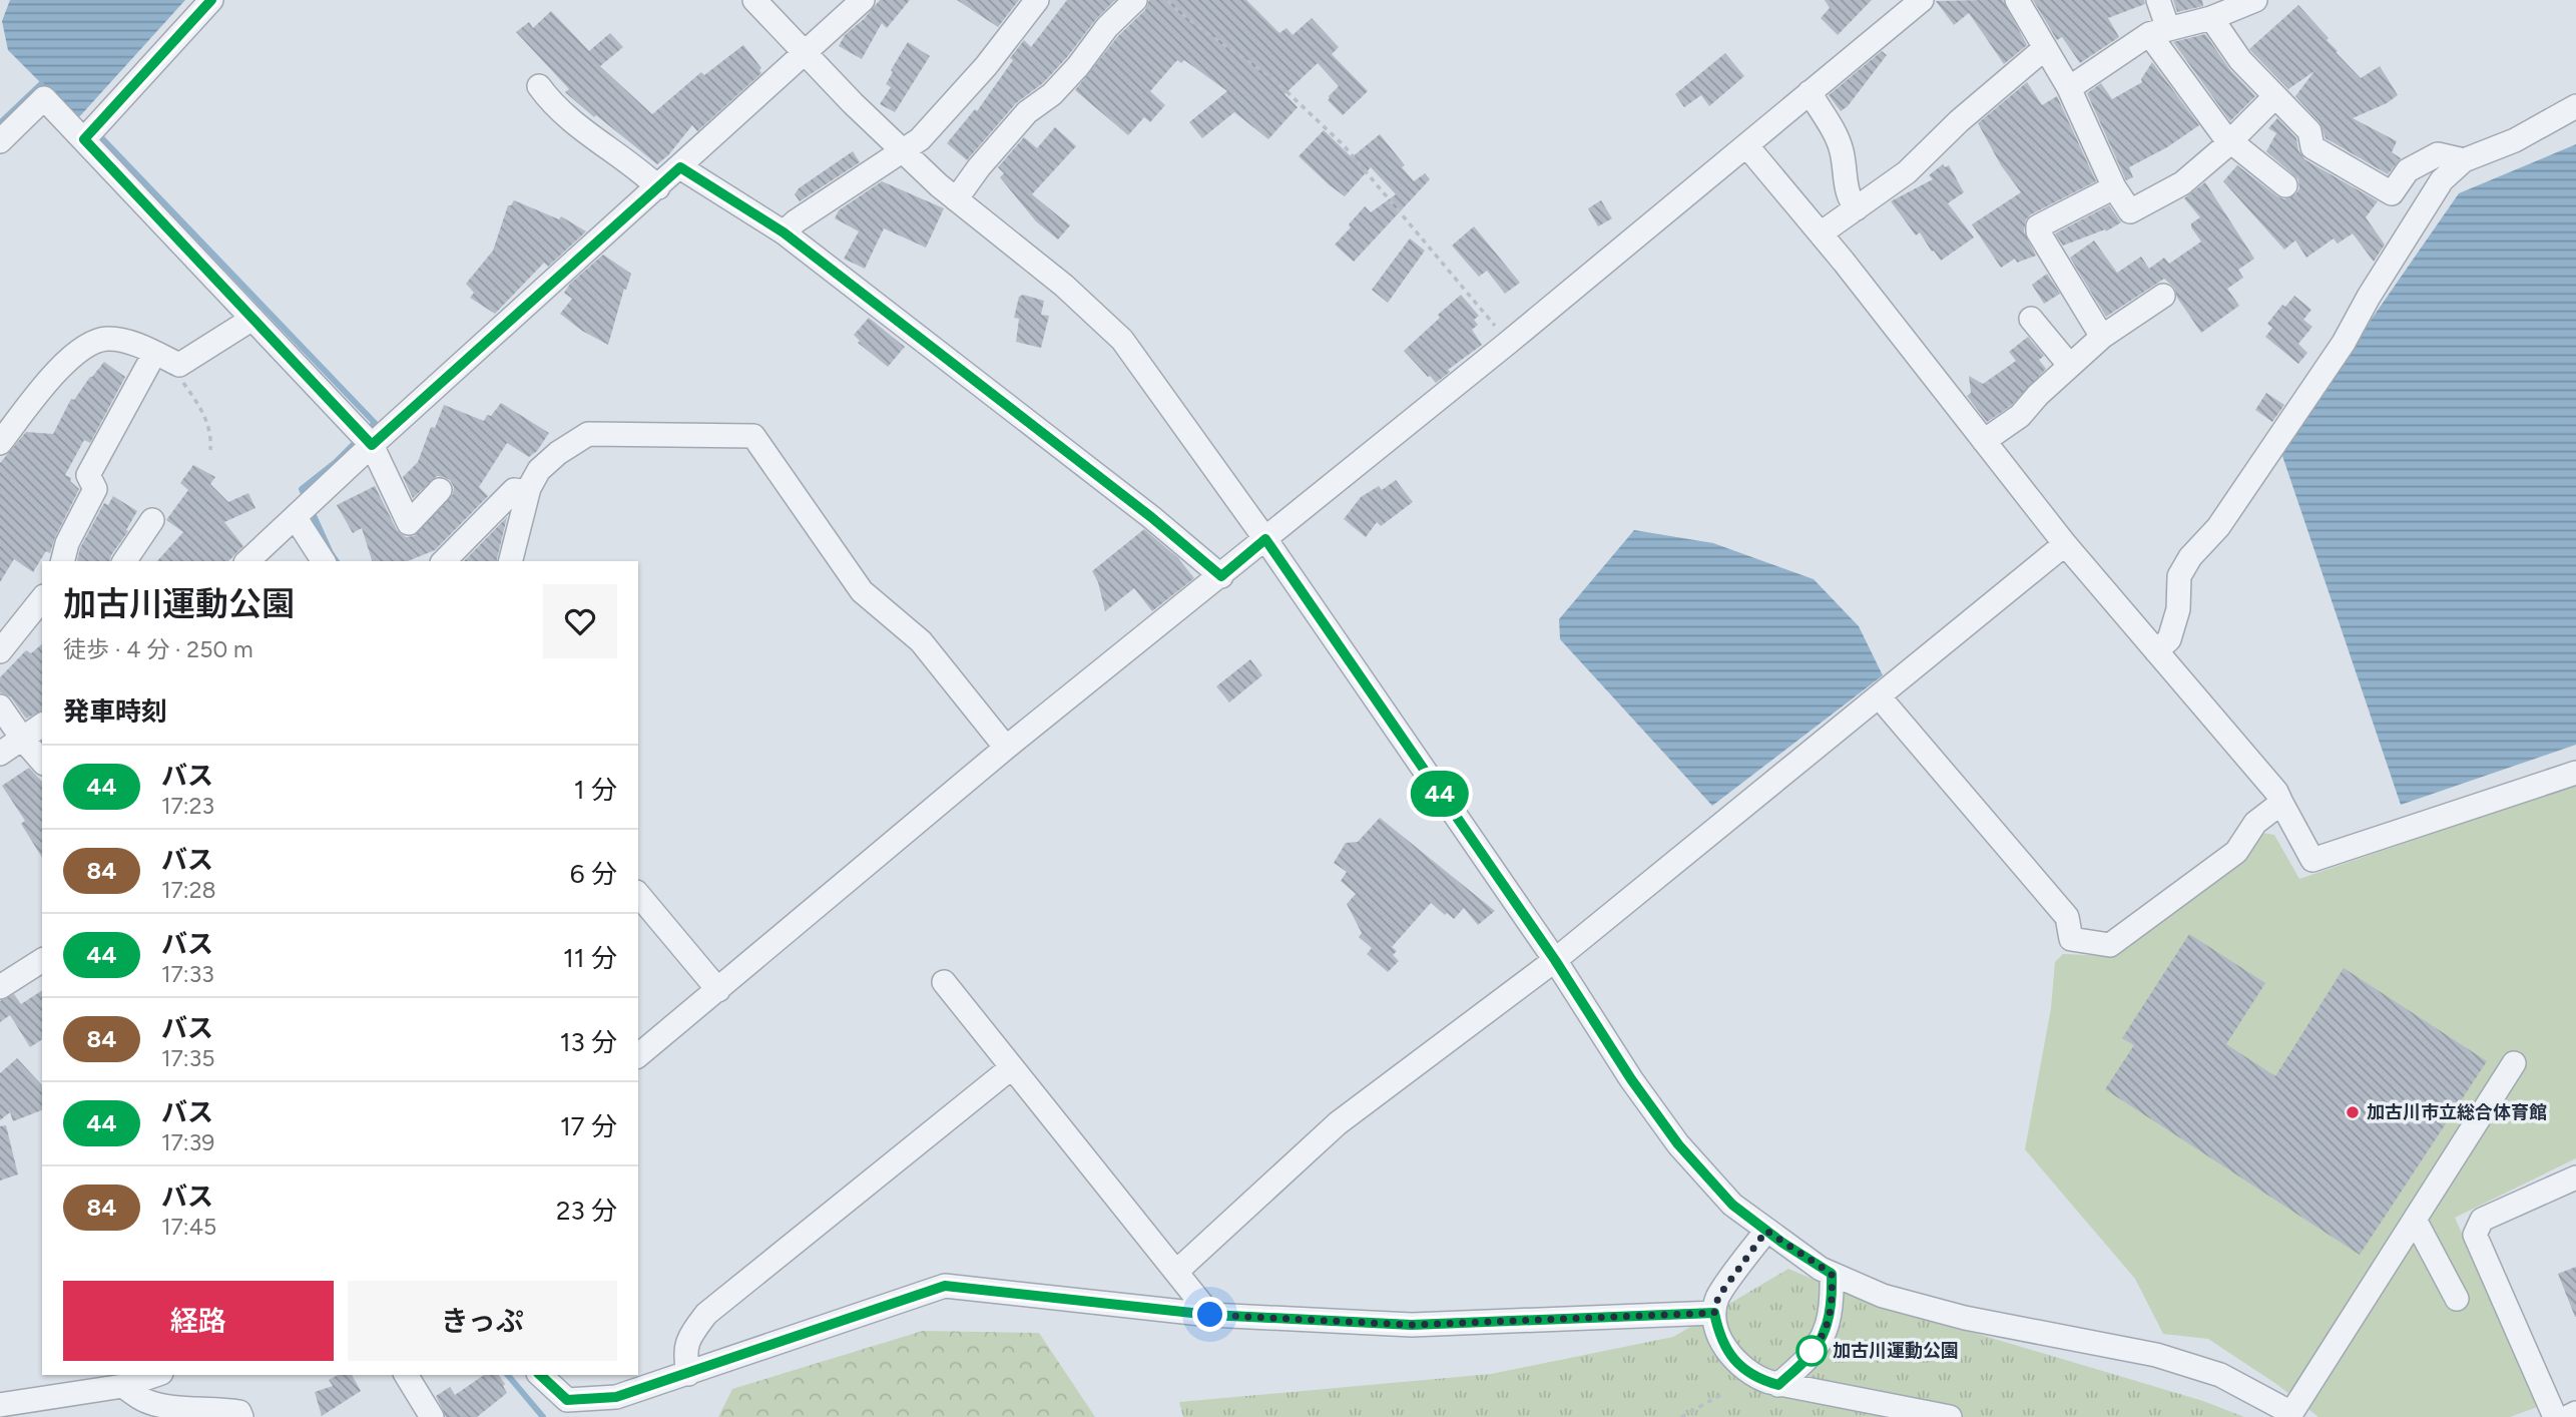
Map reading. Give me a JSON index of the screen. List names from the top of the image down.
{
  "places": ["加古川市立総合体育館", "加古川運動公園"],
  "lines": ["bus line 44"],
  "page": {
    "on_map": "44",
    "heading": [
      ["加古川運動公園", "徒歩 · 4 分 · 250 m"],
      "発車時刻"
    ],
    "list": [
      {
        "mark": "44",
        "name": "バス",
        "note": "17:23",
        "value": "1 分"
      },
      {
        "mark": "84",
        "name": "バス",
        "note": "17:28",
        "value": "6 分"
      },
      {
        "mark": "44",
        "name": "バス",
        "note": "17:33",
        "value": "11 分"
      },
      {
        "mark": "84",
        "name": "バス",
        "note": "17:35",
        "value": "13 分"
      },
      {
        "mark": "44",
        "name": "バス",
        "note": "17:39",
        "value": "17 分"
      },
      {
        "mark": "84",
        "name": "バス",
        "note": "17:45",
        "value": "23 分"
      }
    ],
    "buttons": ["経路", "きっぷ"]
  }
}
